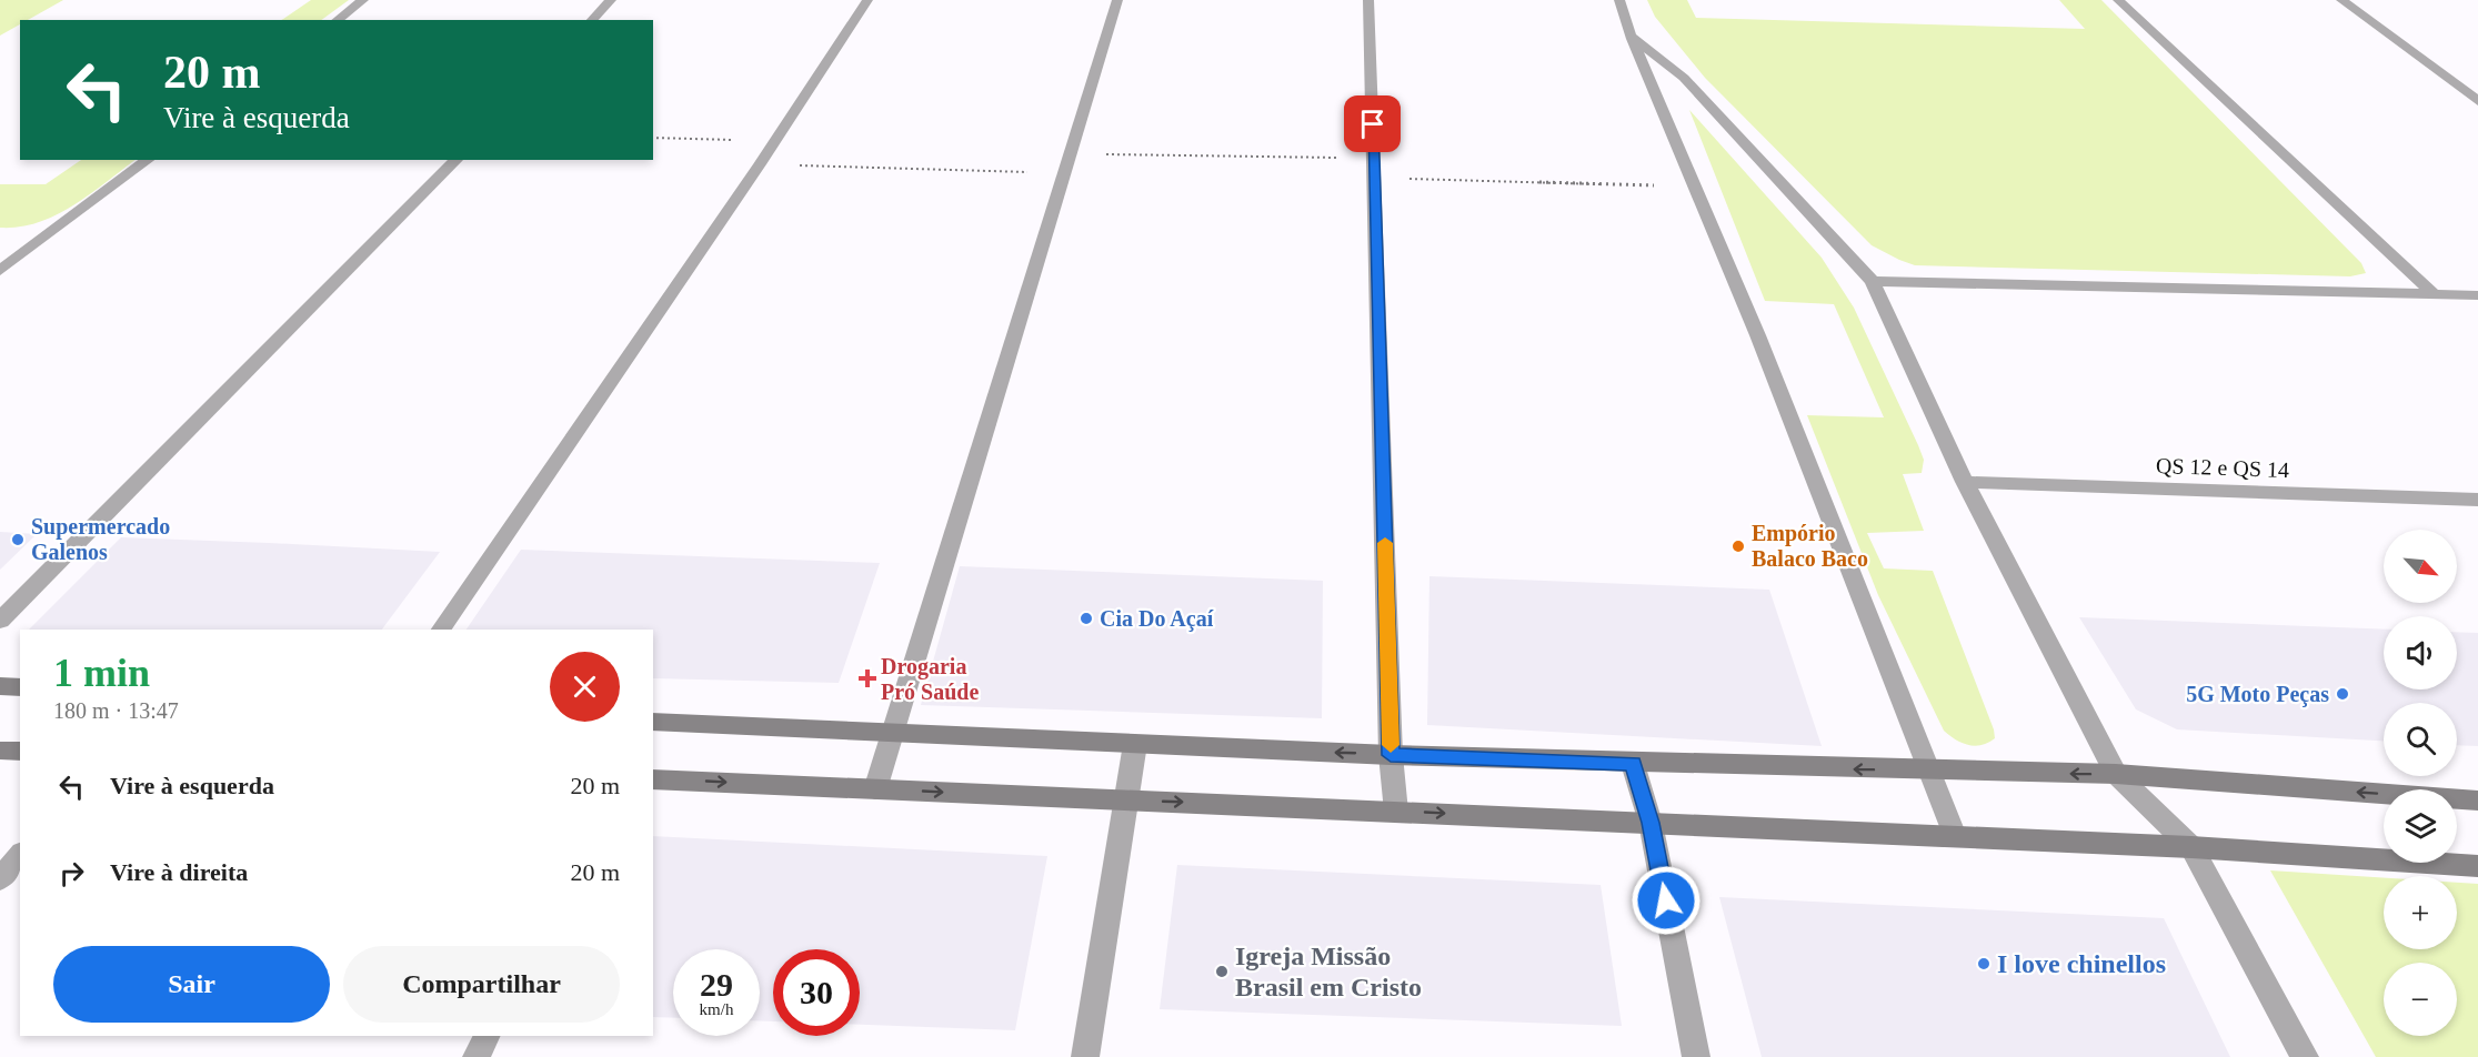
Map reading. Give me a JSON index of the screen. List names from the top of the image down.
{
  "streets": {
    "street": ["QS 12 e QS 14"]
  },
  "places": {
    "other": [
      "Supermercado Galenos",
      "Empório Balaco Baco",
      "Cia Do Açaí",
      "5G Moto Peças",
      "I love chinellos",
      "Igreja Missão Brasil em Cristo"
    ],
    "health": ["Drogaria Pró Saúde"]
  },
  "north": "bottom right",
  "page": {
    "turn": ["20 m", "Vire à esquerda"],
    "map_buttons": ["+", "−"],
    "heading": ["1 min", "180 m · 13:47"],
    "list": [
      {
        "name": "Vire à esquerda",
        "value": "20 m"
      },
      {
        "name": "Vire à direita",
        "value": "20 m"
      }
    ],
    "buttons": ["Sair", "Compartilhar"],
    "speed": "29 km/h",
    "limit": "30"
  }
}
